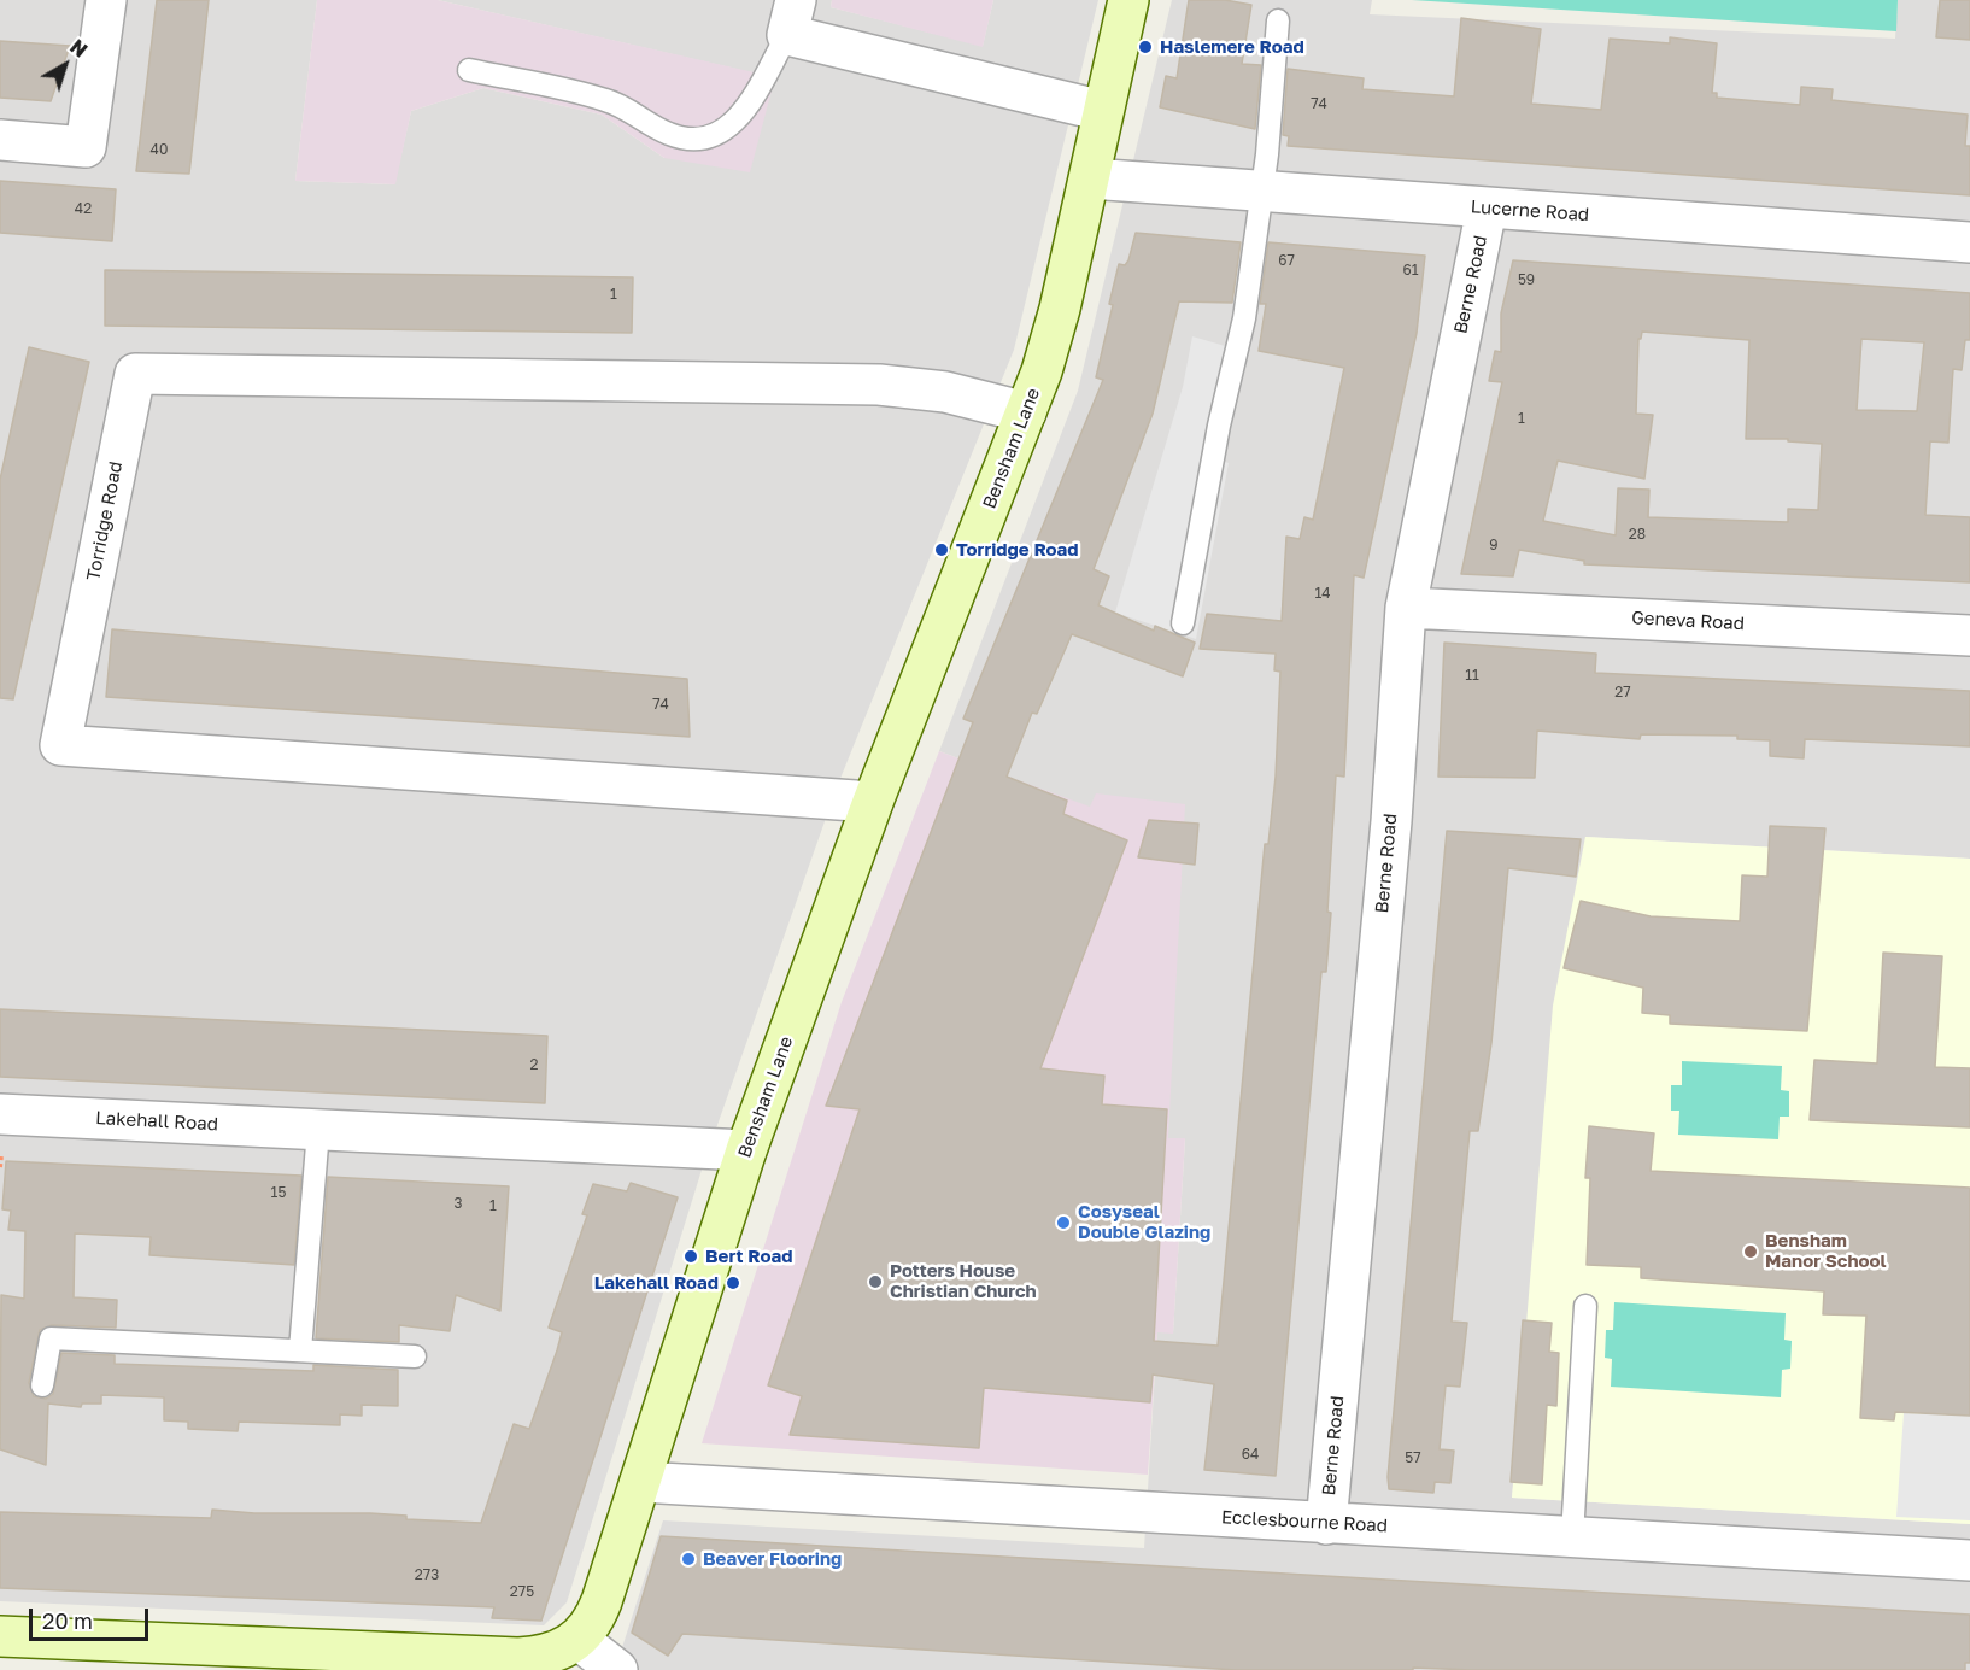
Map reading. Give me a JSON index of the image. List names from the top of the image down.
{
  "streets": {
    "street": [
      "Lucerne Road",
      "Berne Road",
      "Bensham Lane",
      "Torridge Road",
      "Geneva Road",
      "Lakehall Road",
      "Ecclesbourne Road"
    ]
  },
  "crossings": [
    ["Lucerne Road", "Berne Road"],
    ["Lucerne Road", "Bensham Lane"],
    ["Berne Road", "Geneva Road"],
    ["Berne Road", "Ecclesbourne Road"],
    ["Bensham Lane", "Torridge Road"],
    ["Bensham Lane", "Lakehall Road"],
    ["Bensham Lane", "Ecclesbourne Road"]
  ],
  "places": [
    "Haslemere Road",
    "Torridge Road",
    "Cosyseal Double Glazing",
    "Bensham Manor School",
    "Bert Road",
    "Potters House Christian Church",
    "Lakehall Road",
    "Beaver Flooring"
  ],
  "house_numbers": [
    "74",
    "40",
    "42",
    "67",
    "61",
    "59",
    "1",
    "1",
    "28",
    "9",
    "14",
    "11",
    "27",
    "74",
    "2",
    "15",
    "3",
    "1",
    "64",
    "57",
    "273",
    "275"
  ],
  "scale_bar": "20 m",
  "north": "top right"
}
